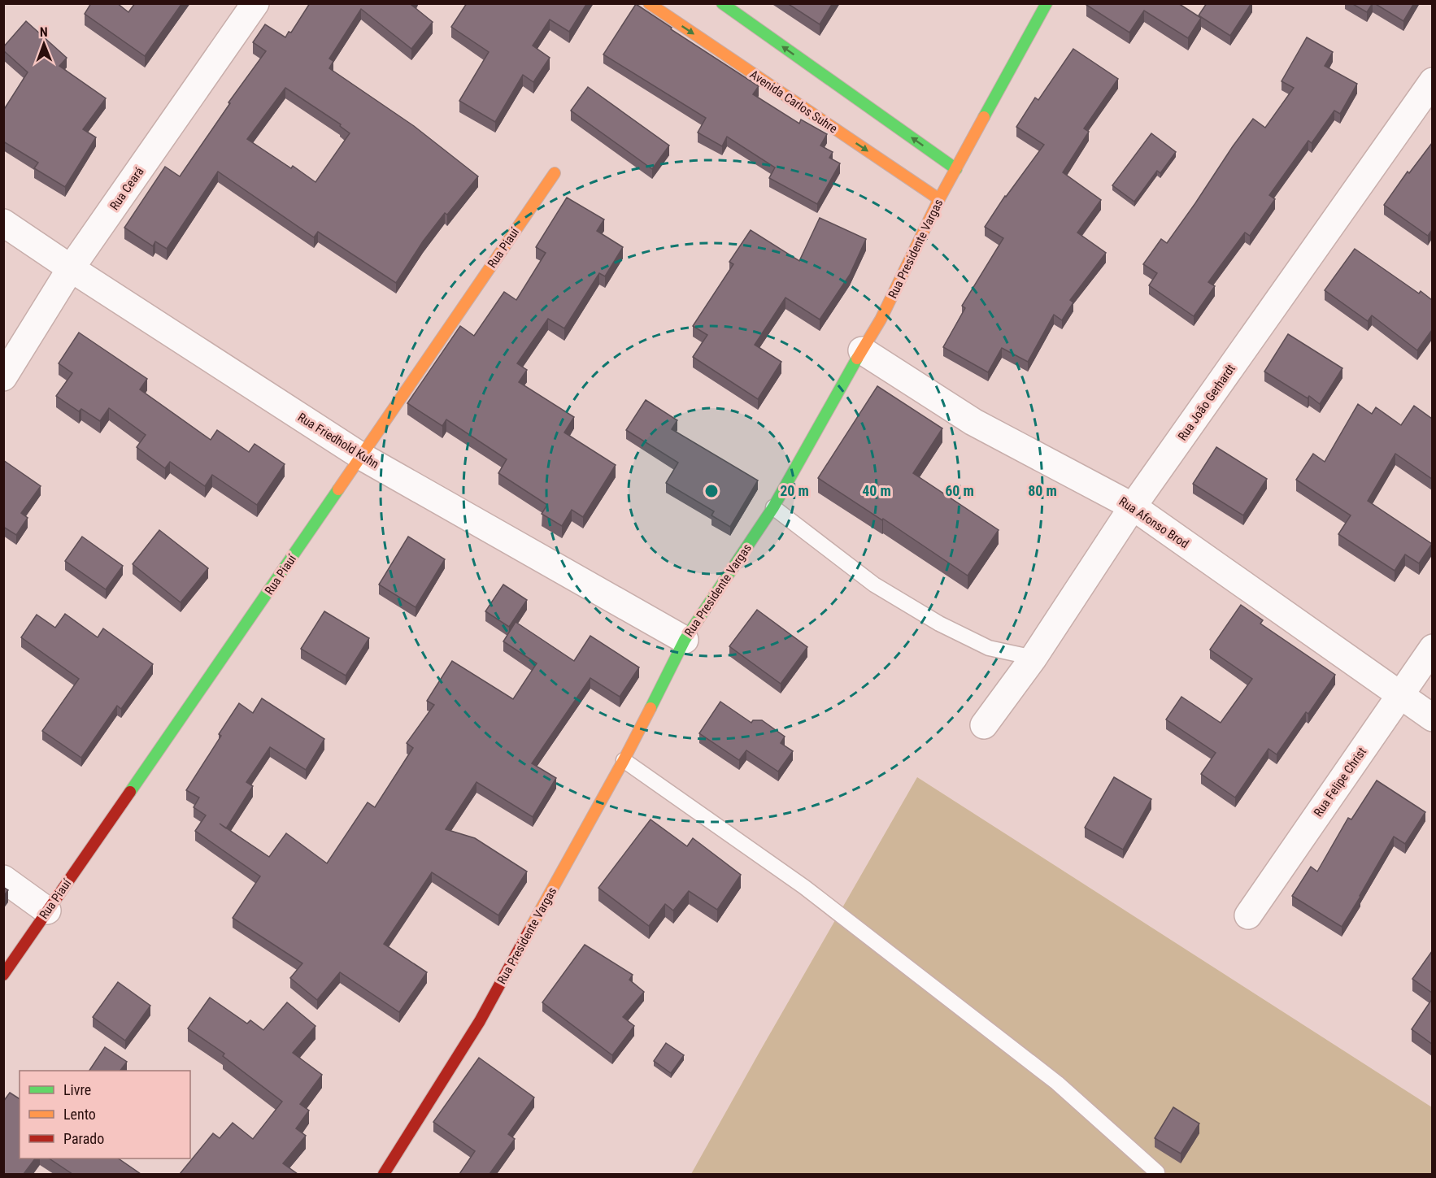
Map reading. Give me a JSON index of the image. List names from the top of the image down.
{
  "streets": {
    "street": [
      "Avenida Carlos Suhre",
      "Rua Ceará",
      "Rua Piauí",
      "Rua Presidente Vargas",
      "Rua João Gerhardt",
      "Rua Friedhold Kuhn",
      "Rua Afonso Brod",
      "Rua Felipe Christ"
    ]
  },
  "crossings": [
    ["Avenida Carlos Suhre", "Rua Presidente Vargas"],
    ["Rua Ceará", "Rua Friedhold Kuhn"],
    ["Rua Piauí", "Rua Friedhold Kuhn"],
    ["Rua Presidente Vargas", "Rua Friedhold Kuhn"],
    ["Rua Presidente Vargas", "Rua Afonso Brod"],
    ["Rua João Gerhardt", "Rua Afonso Brod"],
    ["Rua Afonso Brod", "Rua Felipe Christ"]
  ],
  "legend": ["Livre", "Lento", "Parado"],
  "north": "top",
  "rings": [
    "20 m",
    "40 m",
    "60 m",
    "80 m"
  ]
}
